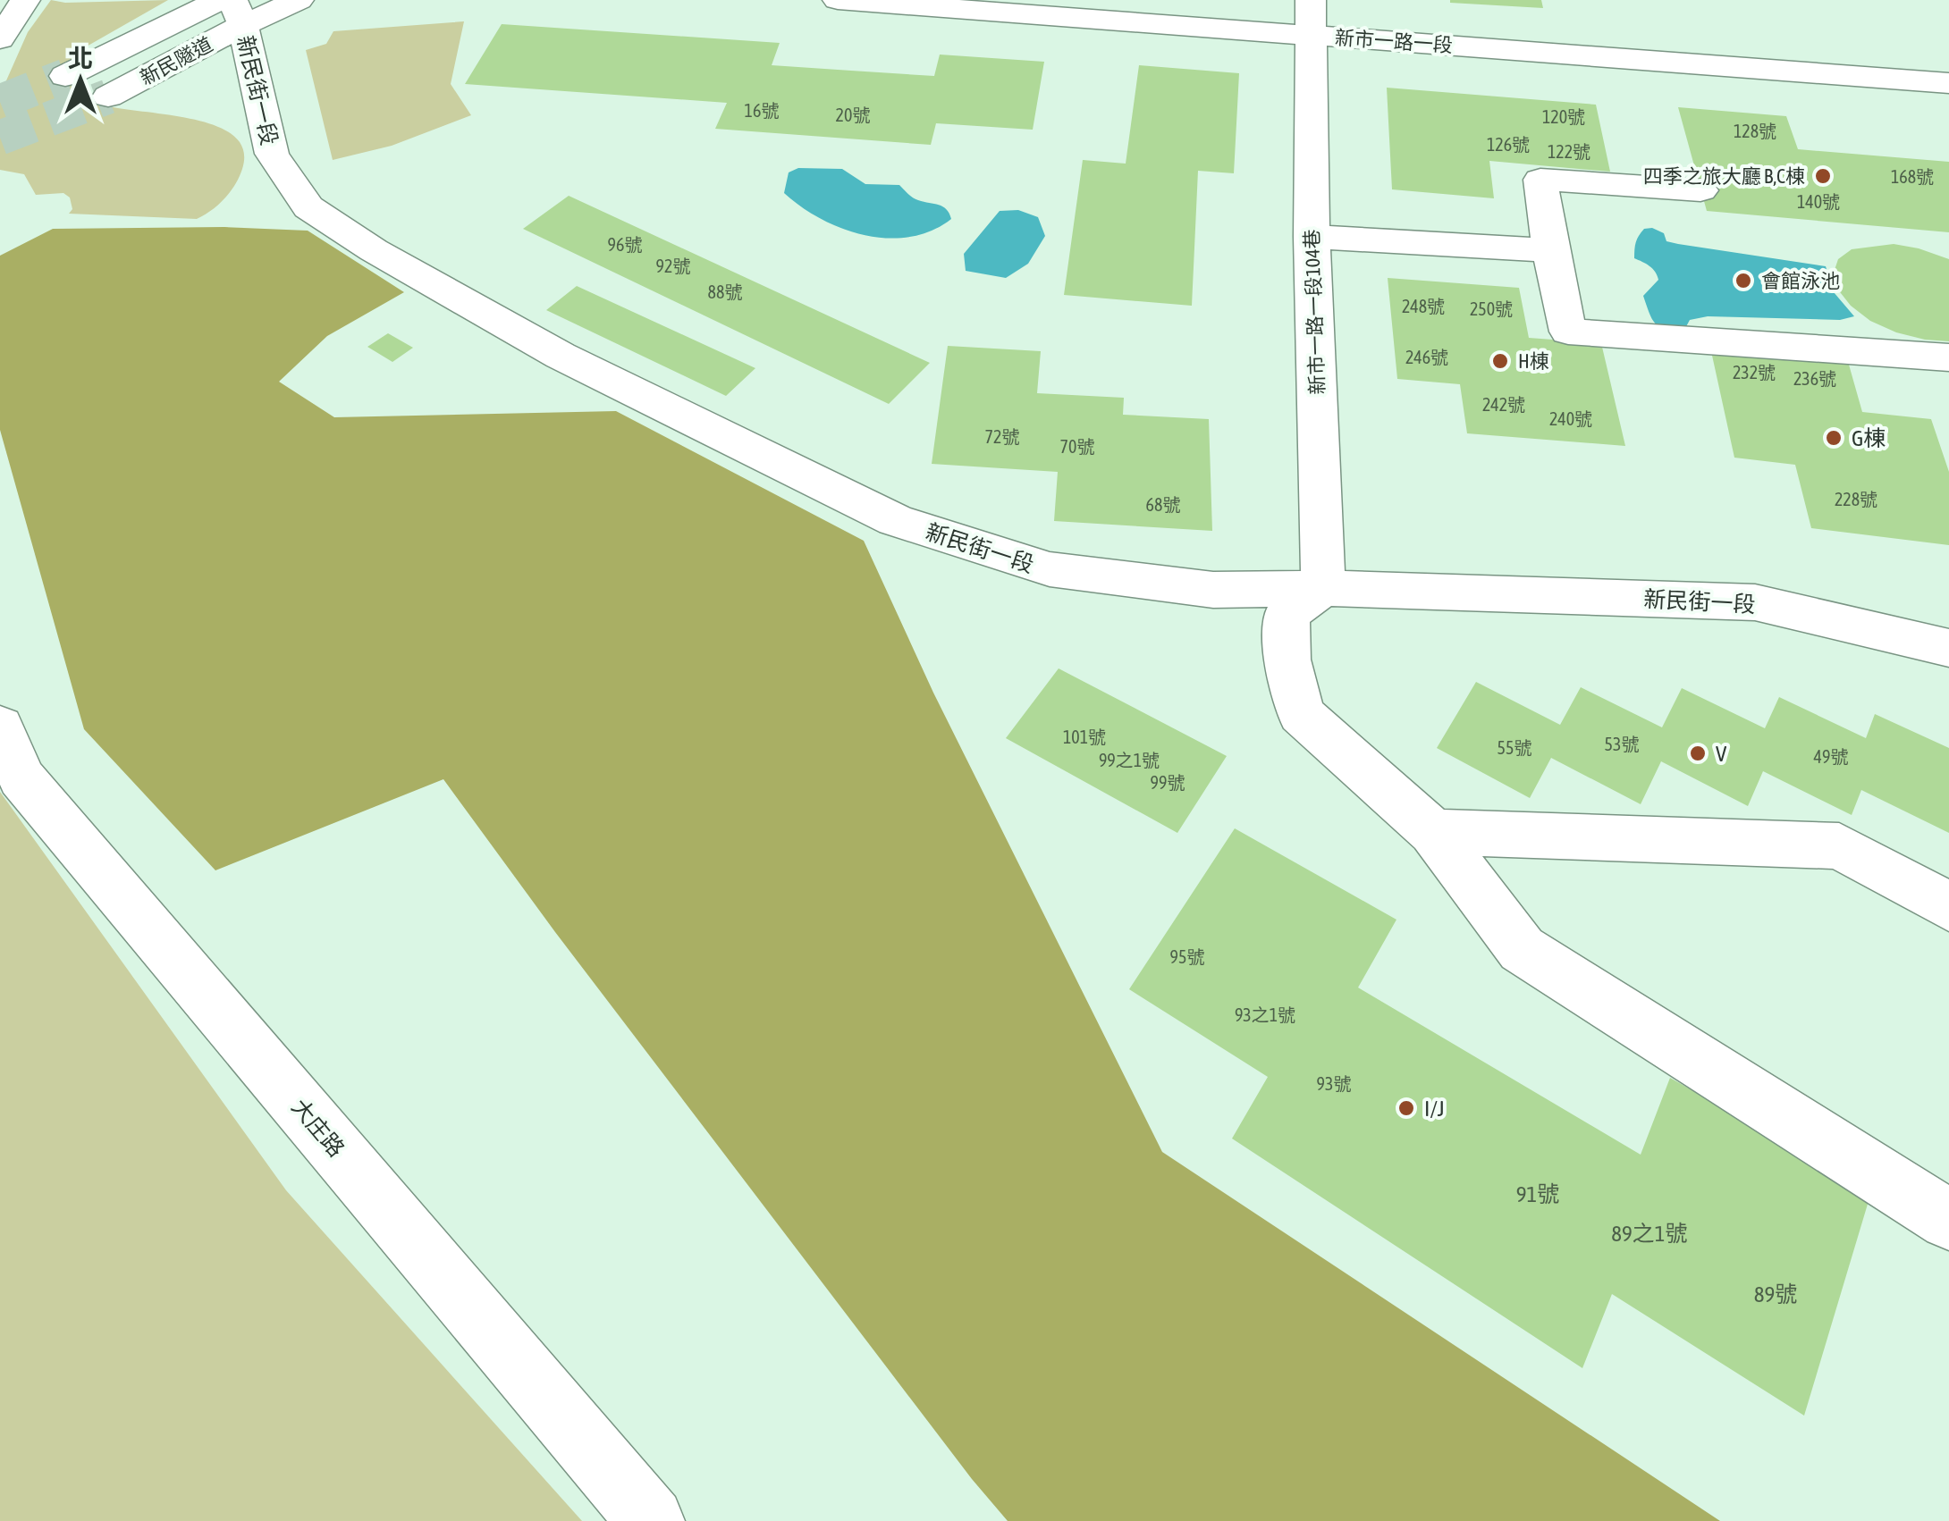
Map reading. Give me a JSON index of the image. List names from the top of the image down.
{
  "streets": {
    "street": [
      "新市一路一段",
      "新民隧道",
      "新民街一段",
      "新市一路一段104巷",
      "大庄路"
    ]
  },
  "crossings": [
    ["新市一路一段", "新市一路一段104巷"],
    ["新民隧道", "新民街一段"],
    ["新民街一段", "新市一路一段104巷"]
  ],
  "places": [
    "四季之旅大廳 B,C棟",
    "會館泳池",
    "H棟",
    "G棟",
    "V",
    "I/J"
  ],
  "house_numbers": [
    "16號",
    "20號",
    "120號",
    "128號",
    "126號",
    "122號",
    "168號",
    "140號",
    "96號",
    "92號",
    "88號",
    "248號",
    "250號",
    "246號",
    "232號",
    "236號",
    "242號",
    "240號",
    "72號",
    "70號",
    "228號",
    "68號",
    "101號",
    "53號",
    "55號",
    "49號",
    "99之1號",
    "99號",
    "95號",
    "93之1號",
    "93號",
    "91號",
    "89之1號",
    "89號"
  ],
  "north": "top"
}
